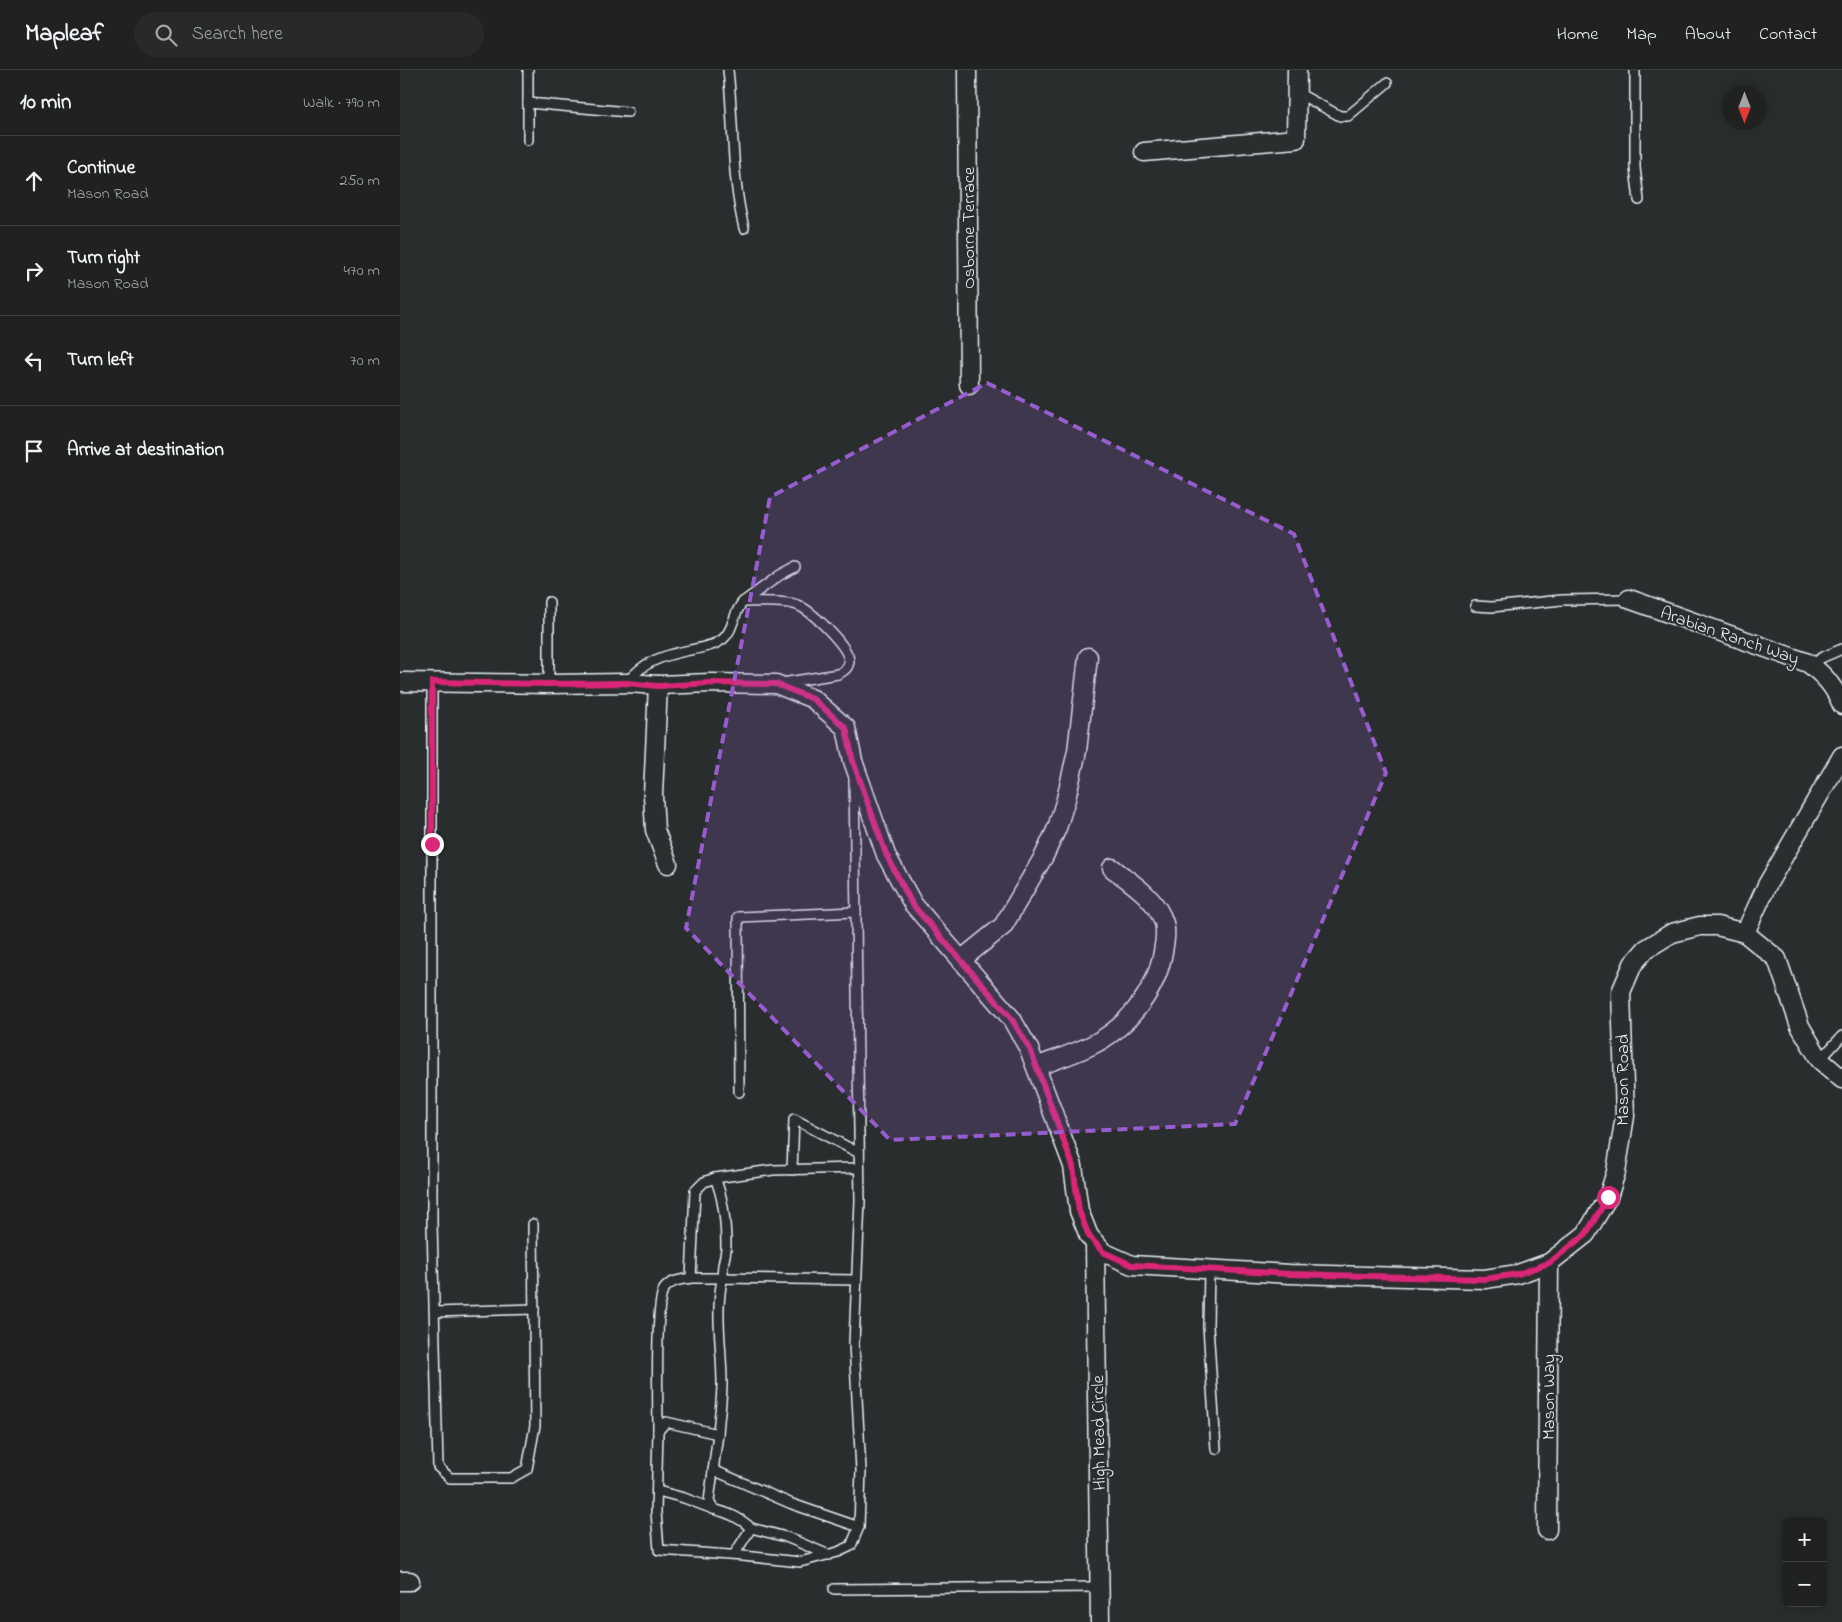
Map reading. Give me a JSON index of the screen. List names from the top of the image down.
{
  "streets": {
    "street": [
      "Osborne Terrace",
      "Arabian Ranch Way",
      "Mason Road",
      "Mason Way",
      "High Mead Circle"
    ]
  },
  "crossings": [
    ["Mason Road", "Mason Way"],
    ["Mason Road", "High Mead Circle"]
  ],
  "north": "bottom",
  "page": {
    "header": "Mapleaf",
    "search": "Search here",
    "nav": [
      "Home",
      "Map",
      "About",
      "Contact"
    ],
    "heading": ["10 min", "Walk · 790 m"],
    "list": [
      ["Continue", "Mason Road", "250 m"],
      ["Turn right", "Mason Road", "470 m"],
      ["Turn left", "70 m"],
      "Arrive at destination"
    ],
    "map_buttons": ["+", "−"]
  }
}
